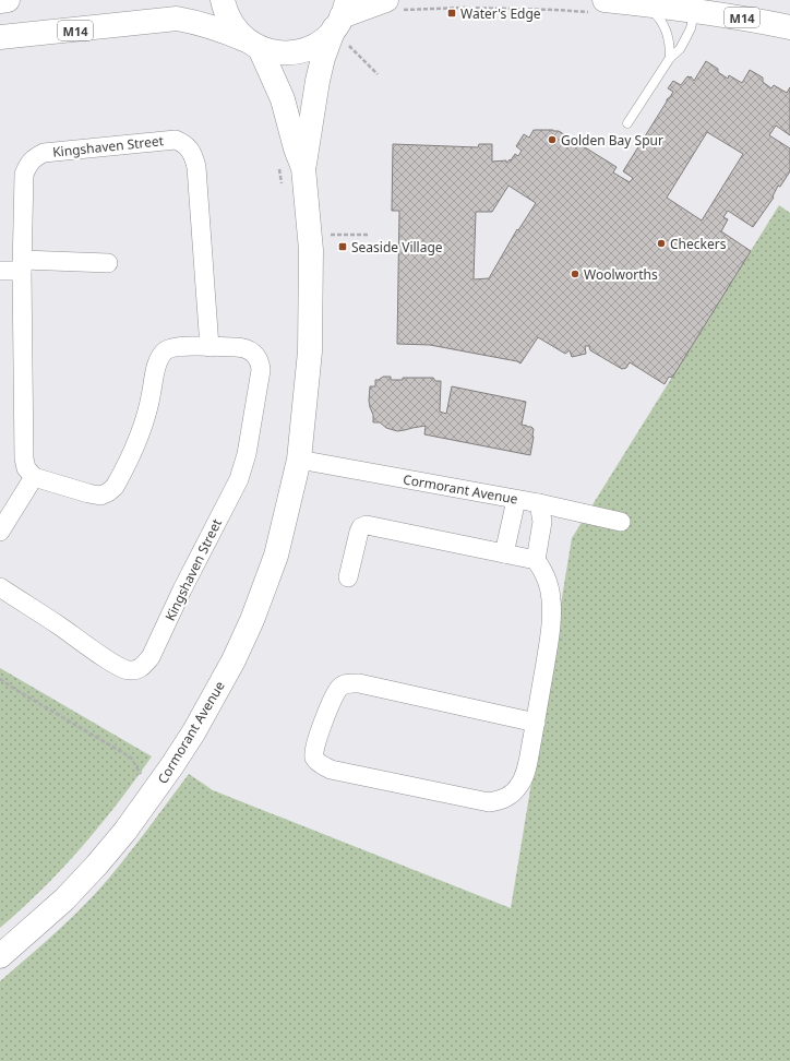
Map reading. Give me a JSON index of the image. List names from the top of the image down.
{
  "streets": {
    "street": ["M14", "Kingshaven Street", "Cormorant Avenue"]
  },
  "crossings": [
    ["M14", "Cormorant Avenue"]
  ],
  "places": {
    "transit": ["Water's Edge", "Seaside Village"],
    "other": ["Golden Bay Spur", "Checkers", "Woolworths"]
  }
}
